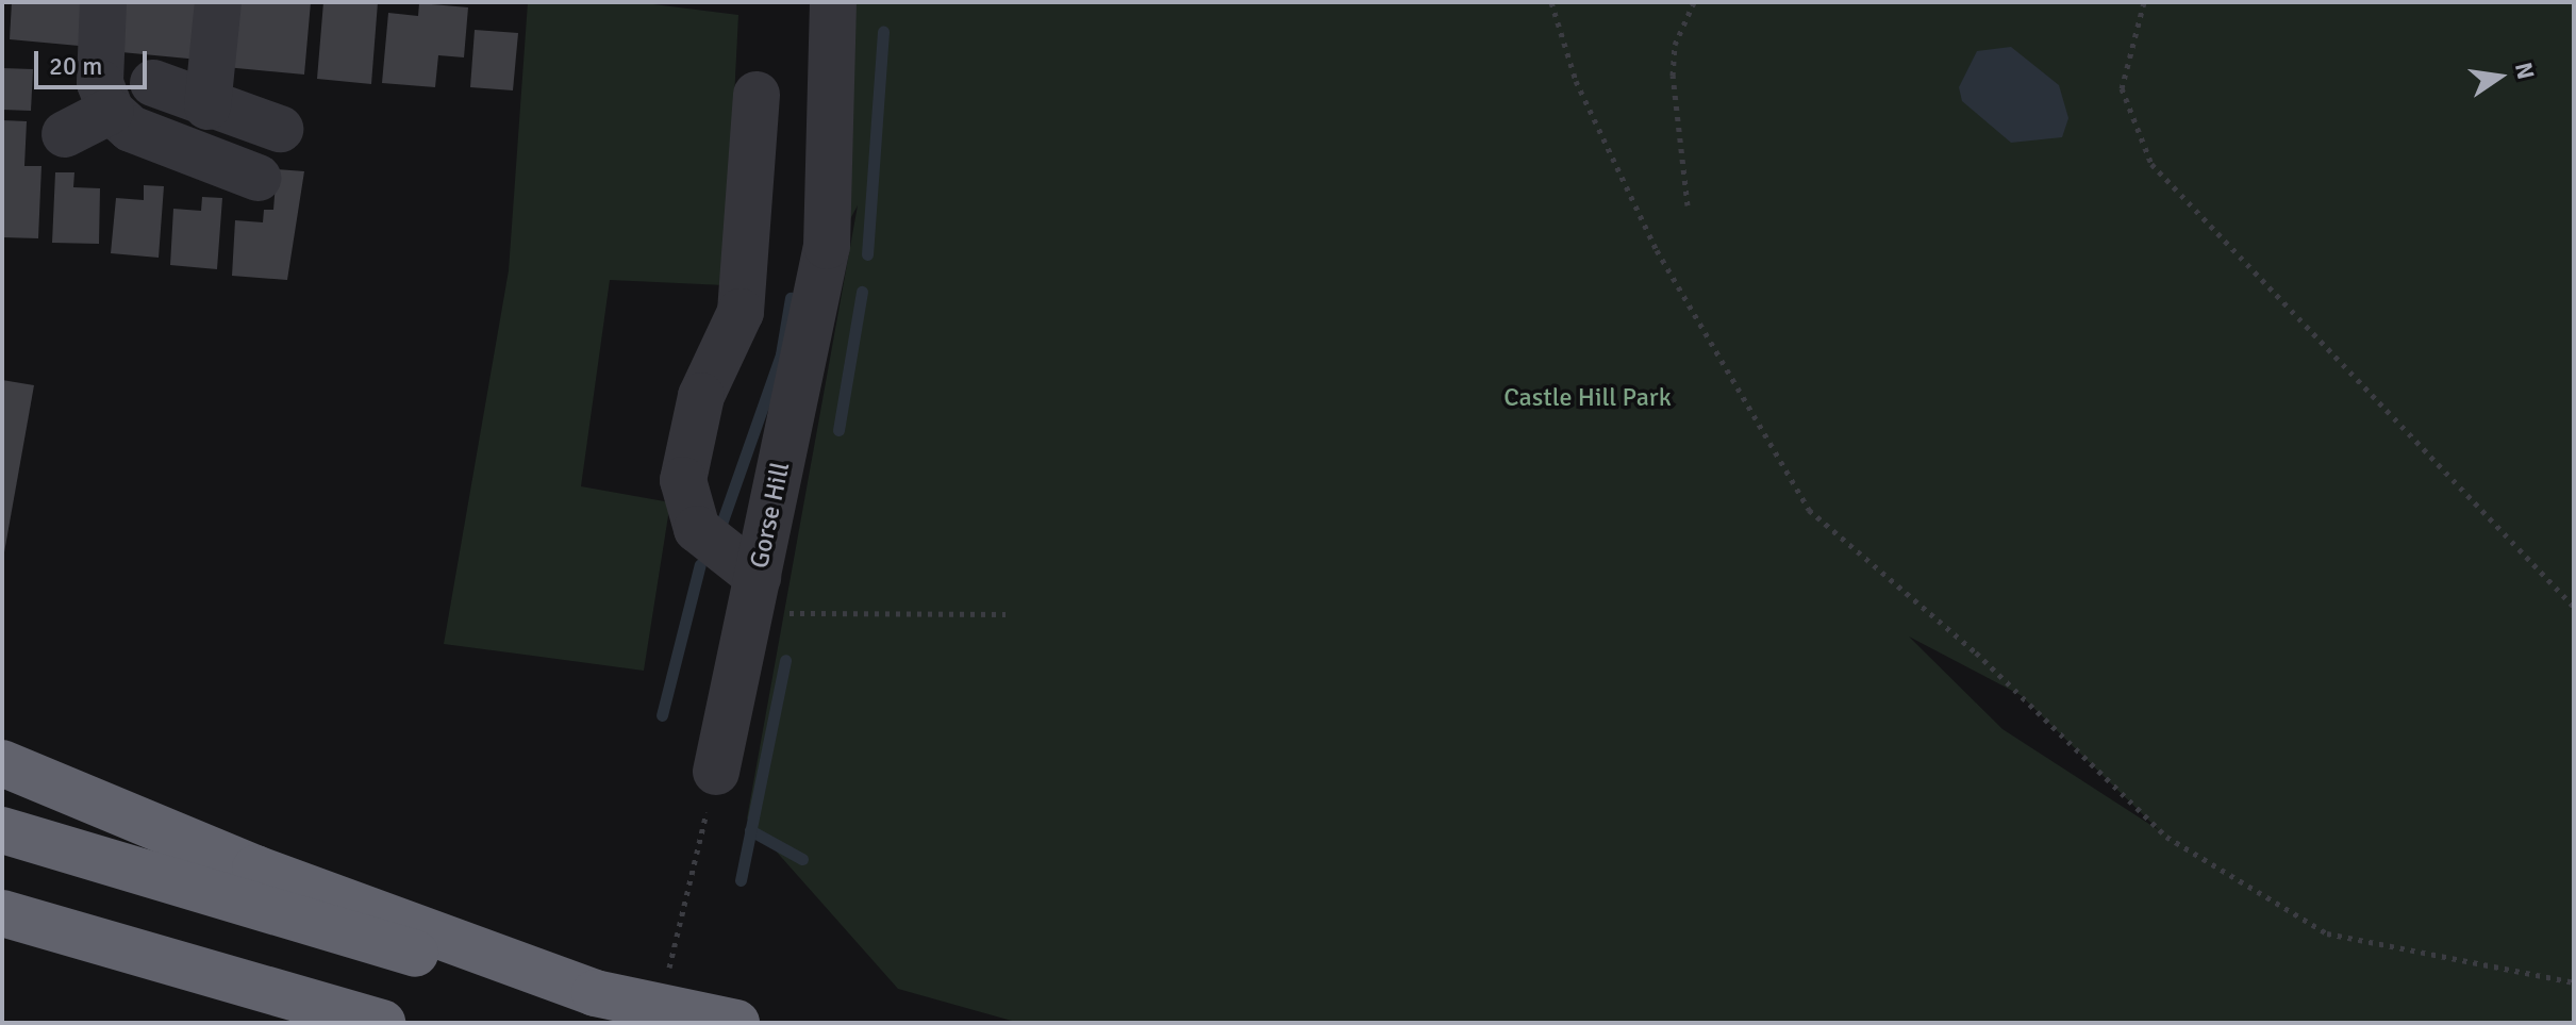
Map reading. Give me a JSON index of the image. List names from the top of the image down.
{
  "streets": {
    "street": ["Gorse Hill"]
  },
  "parks": ["Castle Hill Park"],
  "scale_bar": "20 m",
  "north": "right"
}
